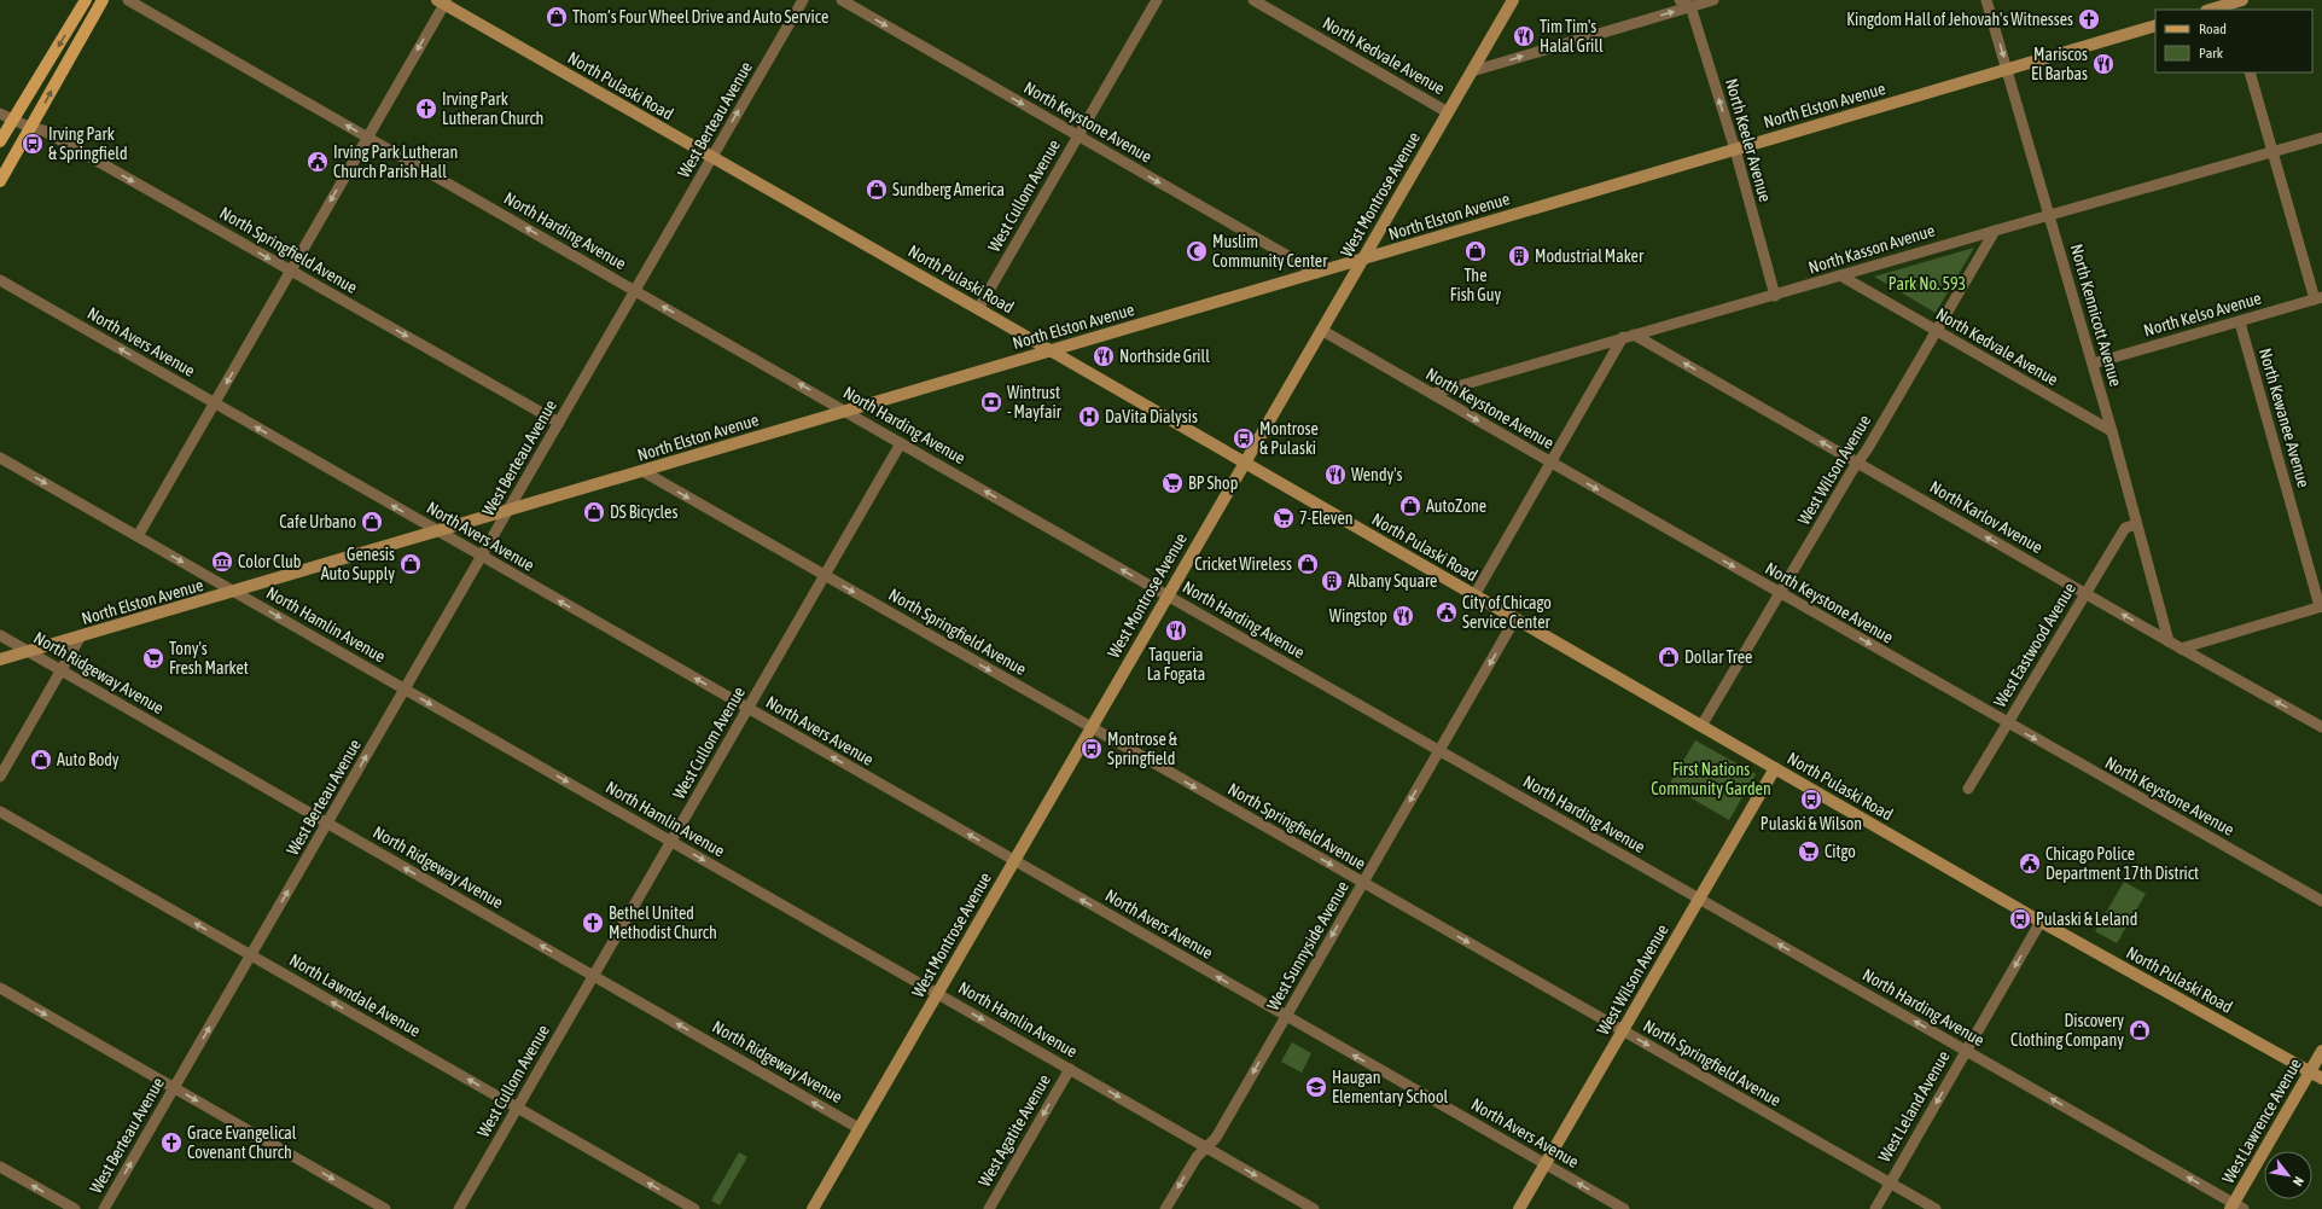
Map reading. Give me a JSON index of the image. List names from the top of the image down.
{
  "streets": {
    "main road": [
      "North Pulaski Road",
      "North Elston Avenue",
      "West Montrose Avenue",
      "West Wilson Avenue",
      "West Lawrence Avenue"
    ],
    "street": [
      "North Kedvale Avenue",
      "West Berteau Avenue",
      "North Keystone Avenue",
      "North Keeler Avenue",
      "West Cullom Avenue",
      "North Harding Avenue",
      "North Kasson Avenue",
      "North Springfield Avenue",
      "North Kelso Avenue",
      "North Kennicott Avenue",
      "North Avers Avenue",
      "North Kewanee Avenue",
      "North Karlov Avenue",
      "North Hamlin Avenue",
      "West Eastwood Avenue",
      "North Ridgeway Avenue",
      "West Sunnyside Avenue",
      "North Lawndale Avenue",
      "West Leland Avenue",
      "West Agatite Avenue"
    ]
  },
  "crossings": [
    ["North Kedvale Avenue", "West Montrose Avenue"],
    ["North Kedvale Avenue", "North Kasson Avenue"],
    ["North Kedvale Avenue", "North Kennicott Avenue"],
    ["North Kedvale Avenue", "West Wilson Avenue"],
    ["North Pulaski Road", "North Elston Avenue"],
    ["North Pulaski Road", "West Berteau Avenue"],
    ["North Pulaski Road", "West Montrose Avenue"],
    ["North Pulaski Road", "West Cullom Avenue"],
    ["North Pulaski Road", "West Wilson Avenue"],
    ["North Pulaski Road", "West Sunnyside Avenue"],
    ["North Pulaski Road", "West Leland Avenue"],
    ["North Pulaski Road", "West Lawrence Avenue"],
    ["North Elston Avenue", "West Berteau Avenue"],
    ["North Elston Avenue", "North Keystone Avenue"],
    ["North Elston Avenue", "North Keeler Avenue"],
    ["North Elston Avenue", "West Montrose Avenue"],
    ["North Elston Avenue", "North Harding Avenue"],
    ["North Elston Avenue", "North Springfield Avenue"],
    ["North Elston Avenue", "North Kennicott Avenue"],
    ["North Elston Avenue", "North Avers Avenue"],
    ["North Elston Avenue", "North Hamlin Avenue"],
    ["North Elston Avenue", "North Ridgeway Avenue"],
    ["West Berteau Avenue", "North Harding Avenue"],
    ["West Berteau Avenue", "North Springfield Avenue"],
    ["West Berteau Avenue", "North Avers Avenue"],
    ["West Berteau Avenue", "North Hamlin Avenue"],
    ["West Berteau Avenue", "North Ridgeway Avenue"],
    ["West Berteau Avenue", "North Lawndale Avenue"],
    ["North Keystone Avenue", "West Montrose Avenue"],
    ["North Keystone Avenue", "West Cullom Avenue"],
    ["North Keystone Avenue", "North Kasson Avenue"],
    ["North Keystone Avenue", "West Wilson Avenue"],
    ["North Keystone Avenue", "West Eastwood Avenue"],
    ["North Keeler Avenue", "North Kasson Avenue"],
    ["West Montrose Avenue", "North Harding Avenue"],
    ["West Montrose Avenue", "North Springfield Avenue"],
    ["West Montrose Avenue", "North Avers Avenue"],
    ["West Montrose Avenue", "North Hamlin Avenue"],
    ["West Montrose Avenue", "North Ridgeway Avenue"],
    ["West Cullom Avenue", "North Harding Avenue"],
    ["West Cullom Avenue", "North Springfield Avenue"],
    ["West Cullom Avenue", "North Avers Avenue"],
    ["West Cullom Avenue", "North Hamlin Avenue"],
    ["West Cullom Avenue", "North Ridgeway Avenue"],
    ["West Cullom Avenue", "North Lawndale Avenue"],
    ["North Harding Avenue", "West Wilson Avenue"],
    ["North Harding Avenue", "West Sunnyside Avenue"],
    ["North Harding Avenue", "West Leland Avenue"],
    ["North Harding Avenue", "West Lawrence Avenue"],
    ["North Kasson Avenue", "North Kennicott Avenue"],
    ["North Kasson Avenue", "West Wilson Avenue"],
    ["North Kasson Avenue", "North Karlov Avenue"],
    ["North Springfield Avenue", "West Wilson Avenue"],
    ["North Springfield Avenue", "West Sunnyside Avenue"],
    ["North Springfield Avenue", "West Leland Avenue"],
    ["North Kelso Avenue", "North Kennicott Avenue"],
    ["North Kelso Avenue", "North Kewanee Avenue"],
    ["North Kennicott Avenue", "North Karlov Avenue"],
    ["North Kennicott Avenue", "West Eastwood Avenue"],
    ["North Avers Avenue", "West Wilson Avenue"],
    ["North Avers Avenue", "West Sunnyside Avenue"],
    ["West Wilson Avenue", "North Karlov Avenue"],
    ["North Karlov Avenue", "West Eastwood Avenue"],
    ["North Hamlin Avenue", "West Sunnyside Avenue"],
    ["North Hamlin Avenue", "West Agatite Avenue"]
  ],
  "one_way": [
    "West Berteau Avenue",
    "North Keystone Avenue",
    "North Keeler Avenue",
    "North Harding Avenue",
    "North Springfield Avenue",
    "North Avers Avenue",
    "North Karlov Avenue",
    "North Hamlin Avenue",
    "North Ridgeway Avenue",
    "West Sunnyside Avenue",
    "North Lawndale Avenue",
    "West Leland Avenue",
    "West Agatite Avenue"
  ],
  "parks": ["Park No. 593", "First Nations Community Garden"],
  "places": {
    "shop": [
      "Thom’s Four Wheel Drive and Auto Service",
      "Sundberg America",
      "The Fish Guy",
      "AutoZone",
      "DS Bicycles",
      "Cafe Urbano",
      "Genesis Auto Supply",
      "Cricket Wireless",
      "Dollar Tree",
      "Auto Body",
      "Discovery Clothing Company"
    ],
    "church": [
      "Kingdom Hall of Jehovah's Witnesses",
      "Irving Park Lutheran Church",
      "Bethel United Methodist Church",
      "Grace Evangelical Covenant Church"
    ],
    "restaurant": [
      "Tim Tim's Halal Grill",
      "Mariscos El Barbas",
      "Northside Grill",
      "Wendy's",
      "Wingstop",
      "Taqueria La Fogata"
    ],
    "bus stop": [
      "Irving Park & Springfield",
      "Montrose & Pulaski",
      "Montrose & Springfield",
      "Pulaski & Wilson",
      "Pulaski & Leland"
    ],
    "public building": ["Irving Park Lutheran Church Parish Hall", "City of Chicago Service Center", "Chicago Police Department 17th District"],
    "mosque": ["Muslim Community Center"],
    "building": ["Modustrial Maker", "Albany Square"],
    "bank": ["Wintrust - Mayfair"],
    "hospital": ["DaVita Dialysis"],
    "supermarket": [
      "BP Shop",
      "7-Eleven",
      "Tony's Fresh Market",
      "Citgo"
    ],
    "museum": ["Color Club"],
    "school or university": ["Haugan Elementary School"]
  },
  "legend": ["Road", "Park"],
  "north": "bottom right"
}
